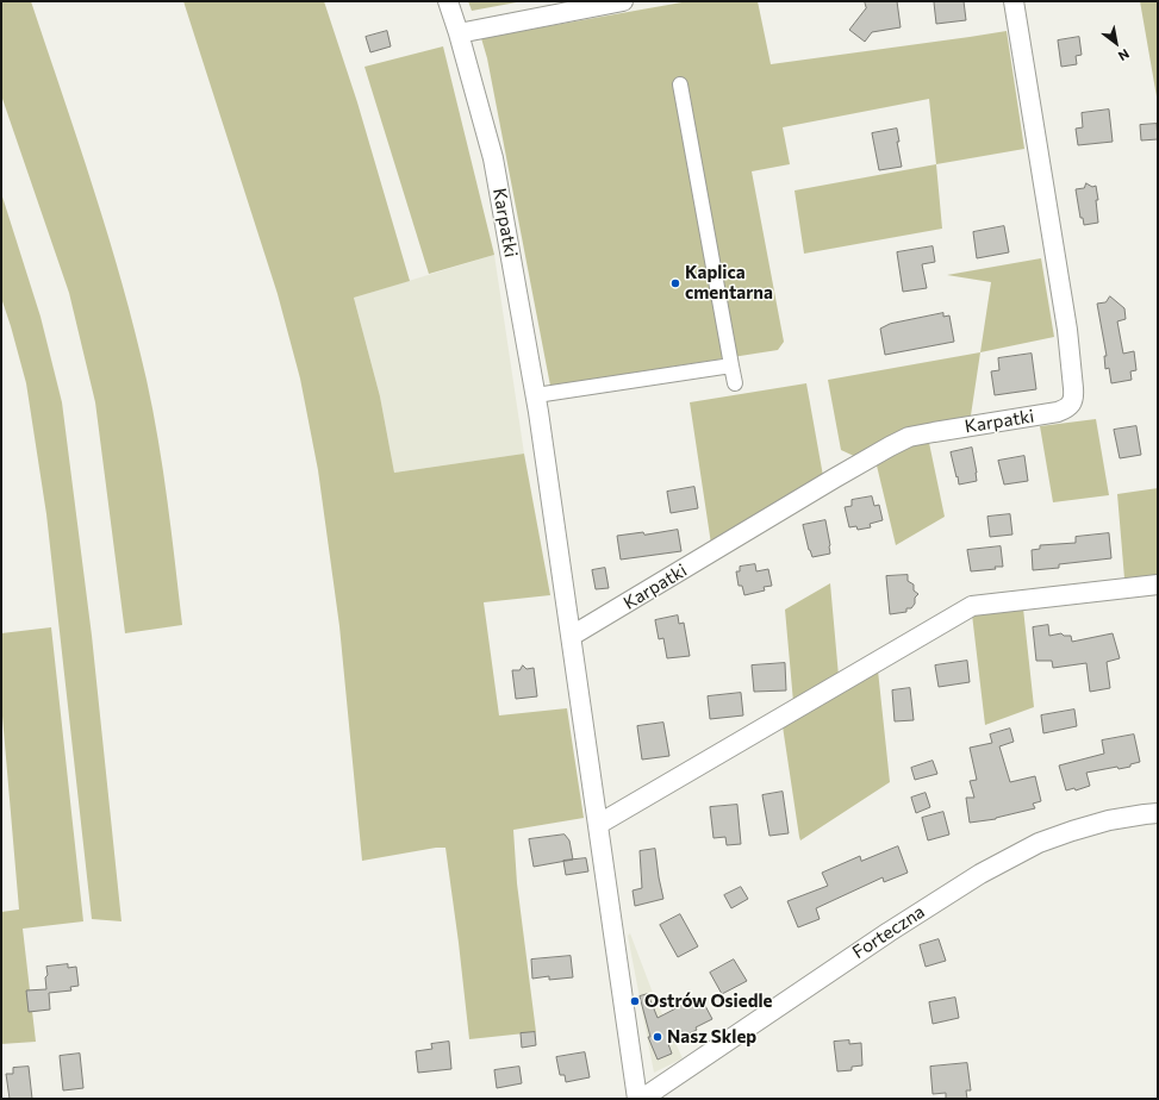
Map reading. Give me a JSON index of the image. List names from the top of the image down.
{
  "streets": {
    "street": ["Karpatki", "Forteczna"]
  },
  "places": ["Kaplica cmentarna", "Ostrów Osiedle", "Nasz Sklep"],
  "north": "bottom right"
}
